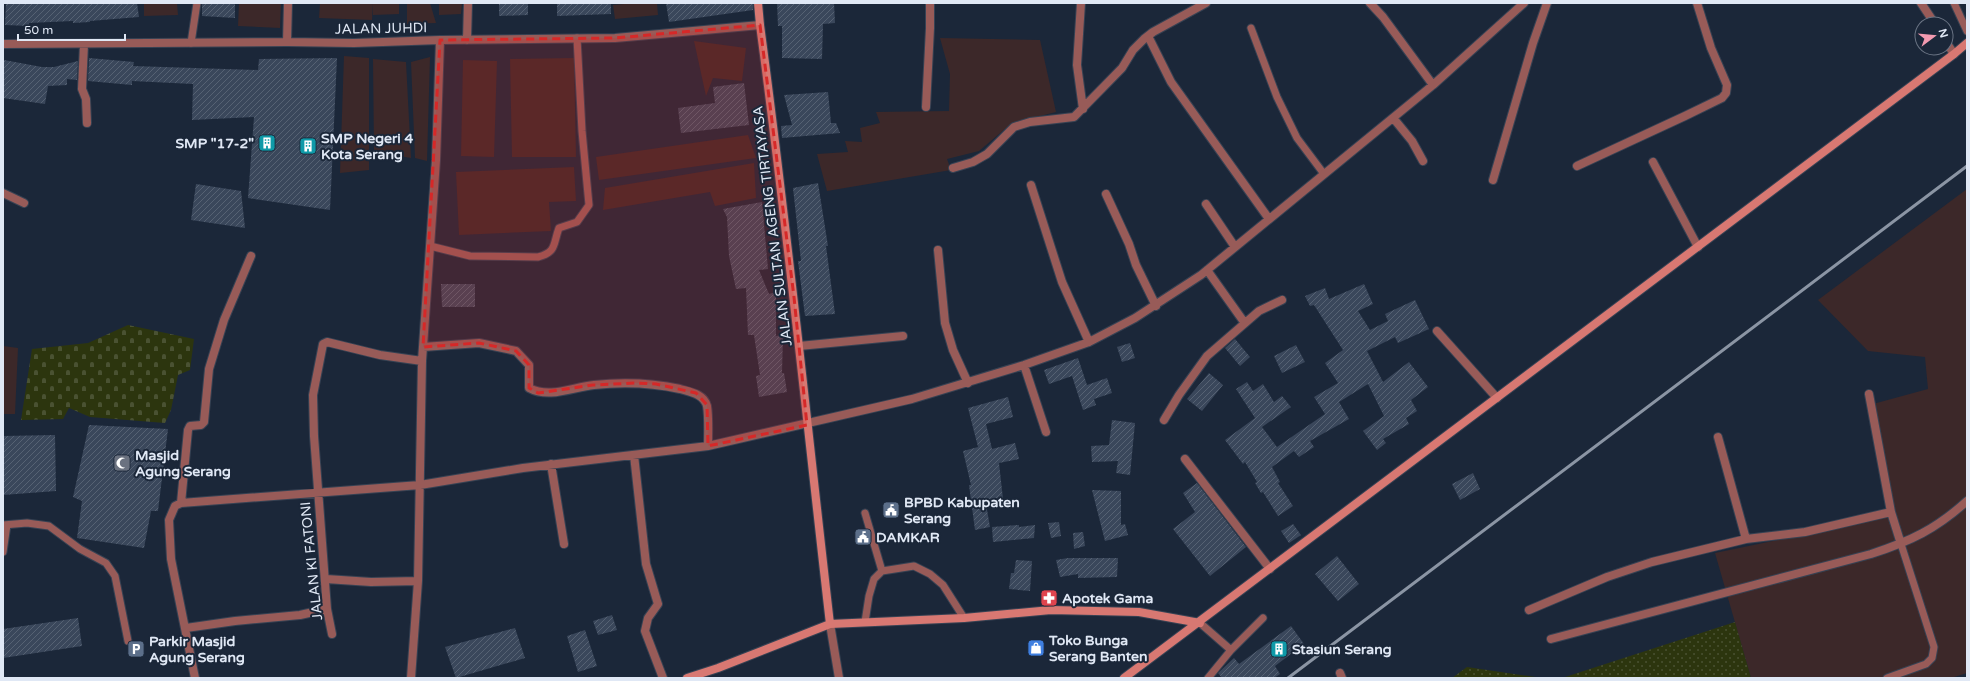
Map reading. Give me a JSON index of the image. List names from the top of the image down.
{
  "streets": {
    "main road": ["JALAN SULTAN AGENG TIRTAYASA"],
    "street": ["JALAN JUHDI", "JALAN KI FATONI"]
  },
  "crossings": [
    ["JALAN JUHDI", "JALAN SULTAN AGENG TIRTAYASA"]
  ],
  "places": {
    "building": ["SMP \"17-2\"", "SMP Negeri 4 Kota Serang", "Stasiun Serang"],
    "mosque": ["Masjid Agung Serang"],
    "public building": ["BPBD Kabupaten Serang", "DAMKAR"],
    "pharmacy": ["Apotek Gama"],
    "shop": ["Toko Bunga Serang Banten"],
    "parking": ["Parkir Masjid Agung Serang"]
  },
  "scale_bar": "50 m",
  "north": "right"
}
